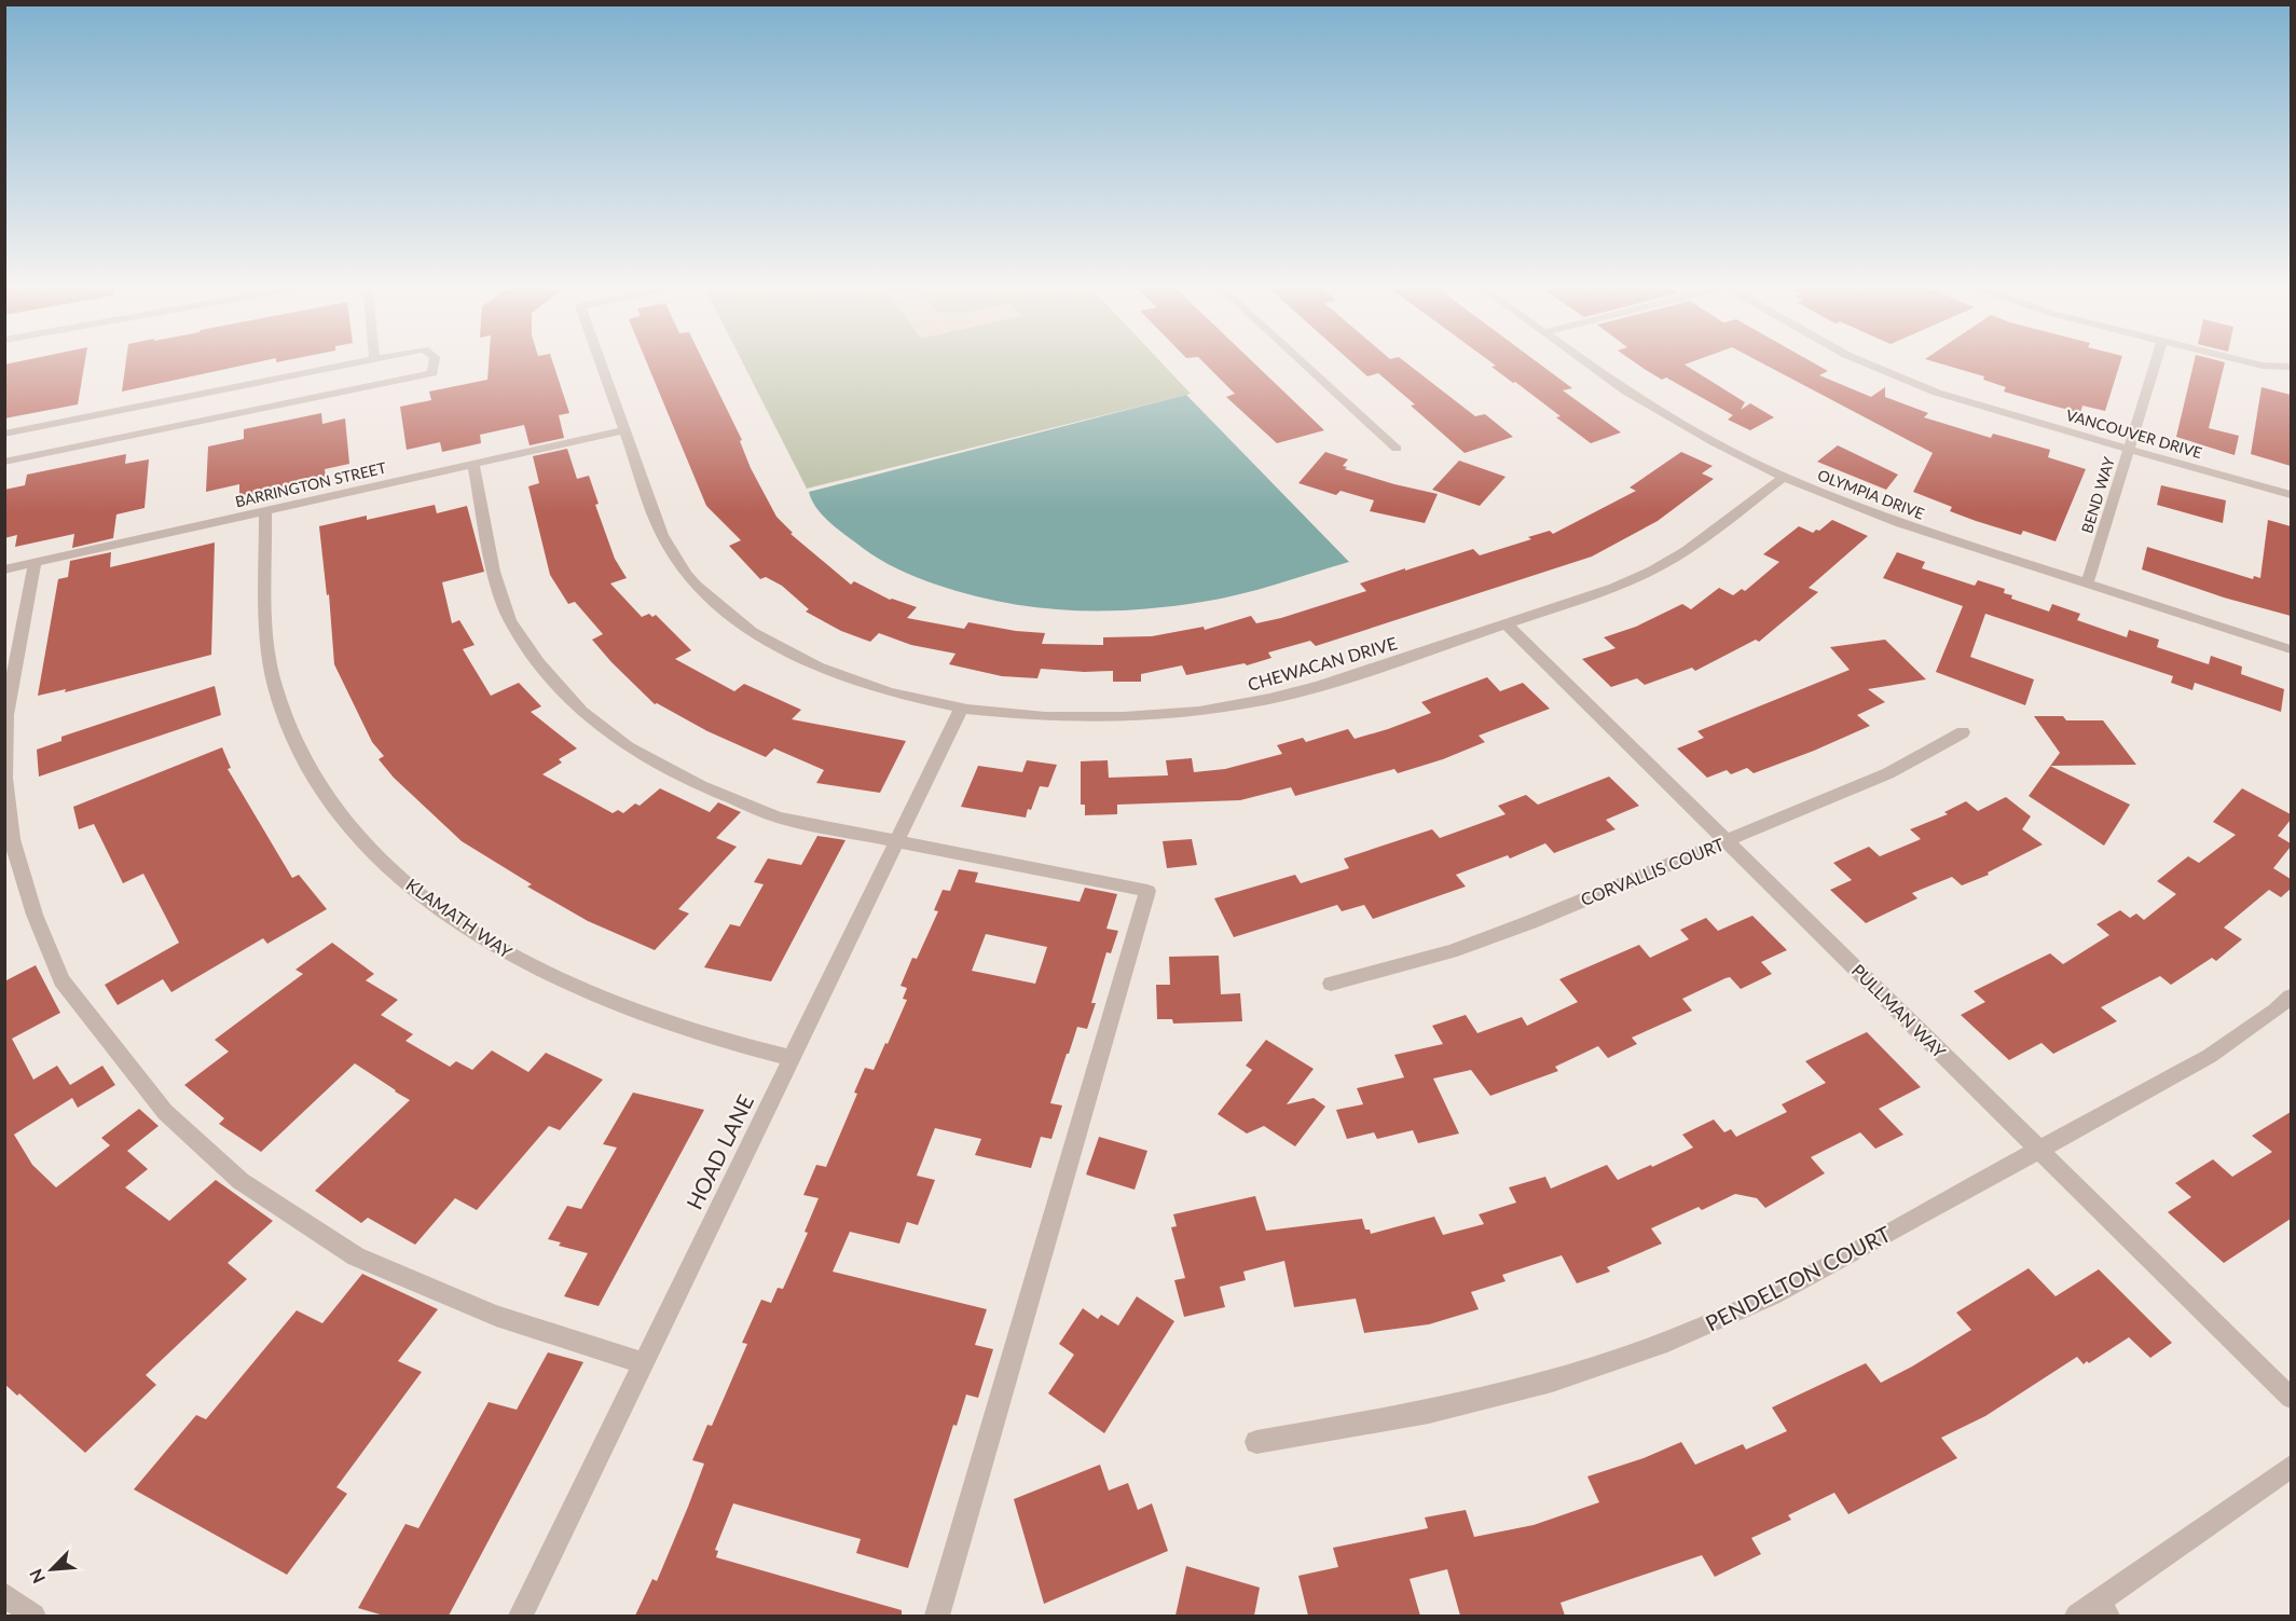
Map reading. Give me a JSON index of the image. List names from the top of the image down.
{
  "streets": {
    "street": [
      "VANCOUVER DRIVE",
      "BARRINGTON STREET",
      "OLYMPIA DRIVE",
      "BEND WAY",
      "CHEWACAN DRIVE",
      "CORVALLIS COURT",
      "KLAMATH WAY",
      "PULLMAN WAY",
      "HOAD LANE",
      "PENDELTON COURT"
    ]
  },
  "crossings": [
    ["VANCOUVER DRIVE", "BEND WAY"],
    ["BARRINGTON STREET", "CHEWACAN DRIVE"],
    ["BARRINGTON STREET", "KLAMATH WAY"],
    ["OLYMPIA DRIVE", "BEND WAY"],
    ["OLYMPIA DRIVE", "CHEWACAN DRIVE"],
    ["CHEWACAN DRIVE", "PULLMAN WAY"],
    ["CHEWACAN DRIVE", "HOAD LANE"],
    ["CORVALLIS COURT", "PULLMAN WAY"],
    ["KLAMATH WAY", "HOAD LANE"],
    ["PULLMAN WAY", "PENDELTON COURT"]
  ],
  "north": "bottom left"
}
